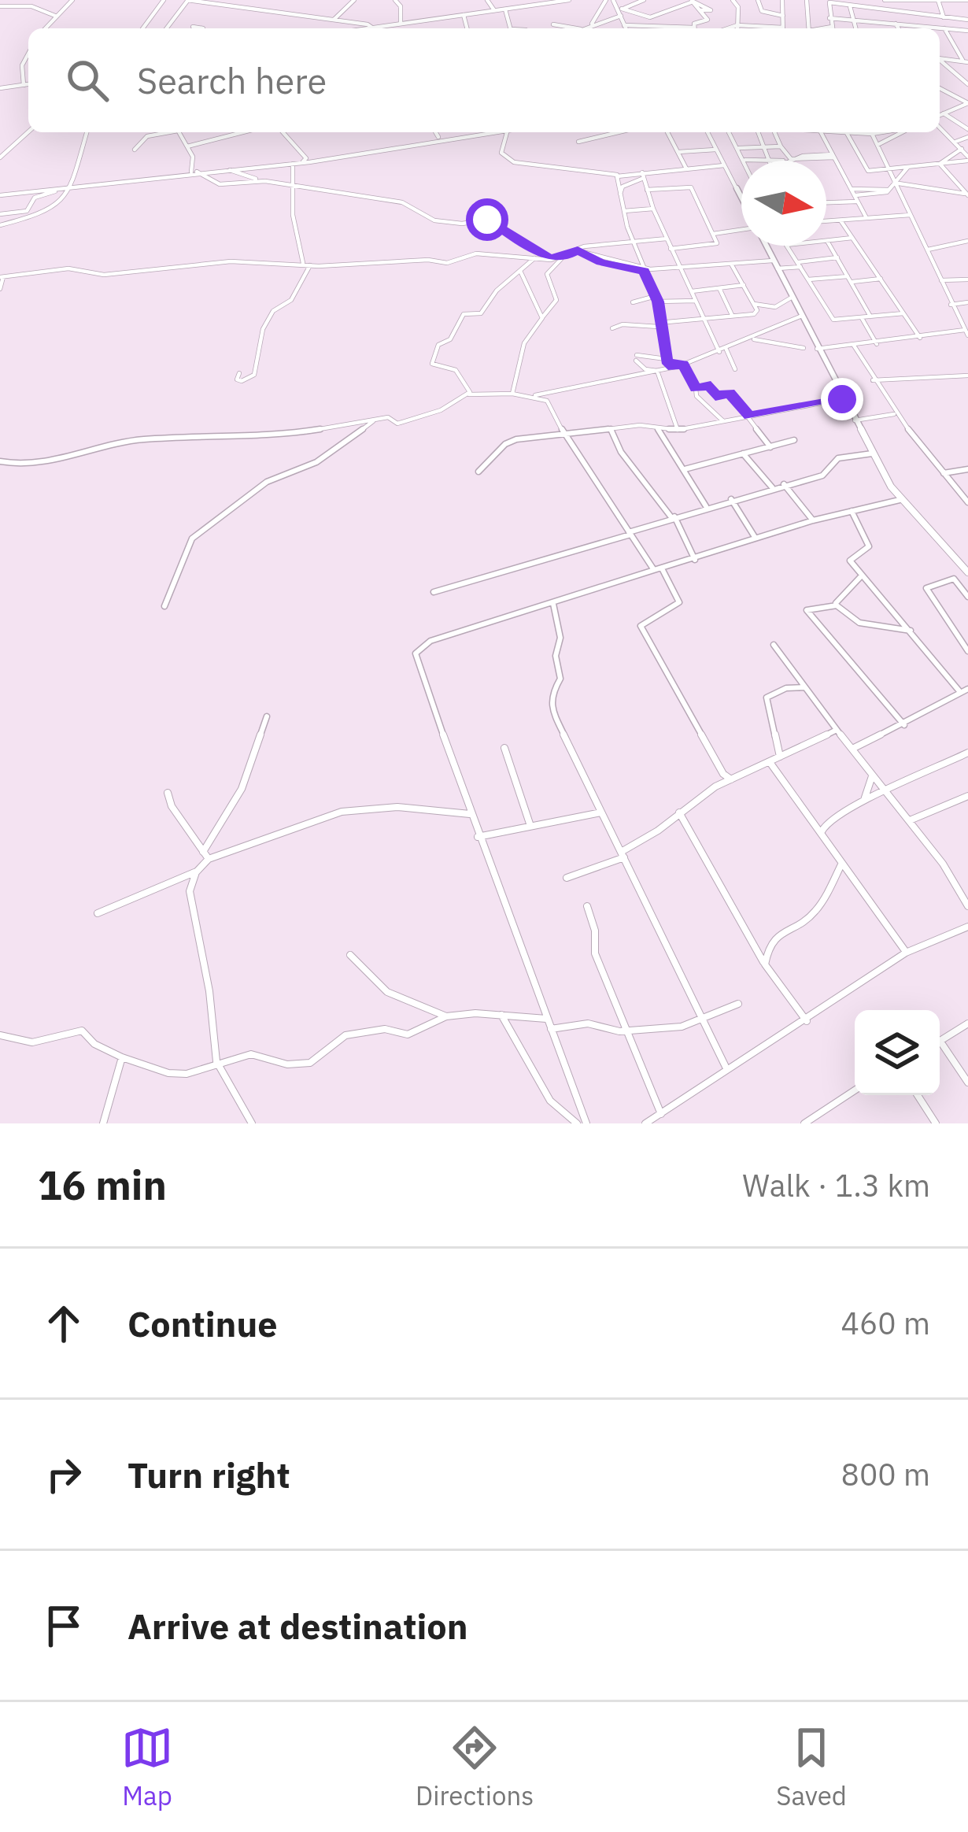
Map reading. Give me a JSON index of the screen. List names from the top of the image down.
{
  "north": "right",
  "page": {
    "search": "Search here",
    "heading": ["16 min", "Walk · 1.3 km"],
    "list": [
      ["Continue", "460 m"],
      ["Turn right", "800 m"],
      "Arrive at destination"
    ],
    "nav": ["Map", "Directions", "Saved"]
  }
}
